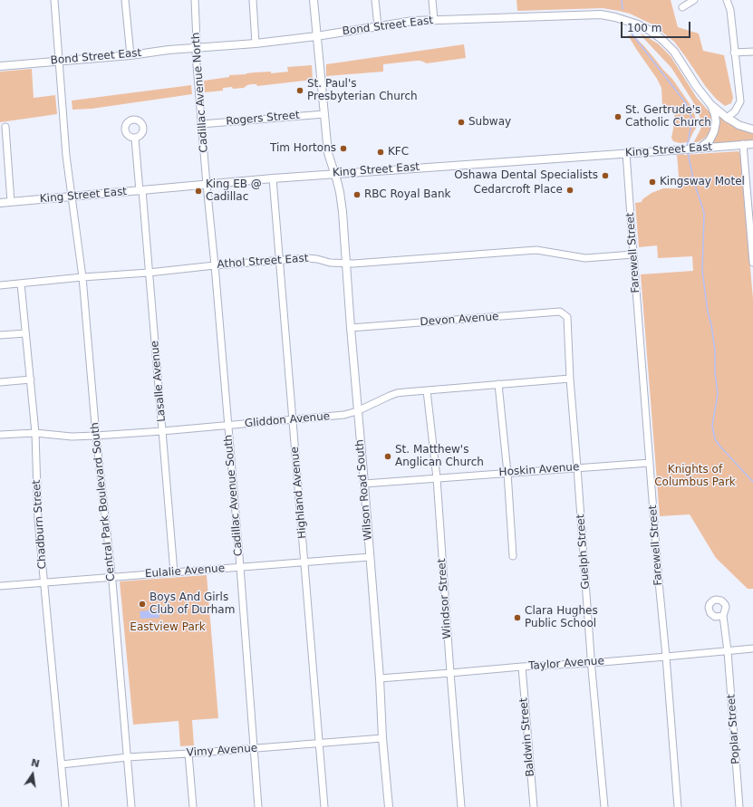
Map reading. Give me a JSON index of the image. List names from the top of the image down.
{
  "streets": {
    "main road": ["Bond Street East", "King Street East", "Wilson Road South"],
    "street": [
      "Cadillac Avenue North",
      "Rogers Street",
      "Farewell Street",
      "Athol Street East",
      "Devon Avenue",
      "Lasalle Avenue",
      "Gliddon Avenue",
      "Hoskin Avenue",
      "Highland Avenue",
      "Cadillac Avenue South",
      "Central Park Boulevard South",
      "Chadburn Street",
      "Guelph Street",
      "Eulalie Avenue",
      "Windsor Street",
      "Taylor Avenue",
      "Poplar Street",
      "Baldwin Street",
      "Vimy Avenue"
    ]
  },
  "crossings": [
    ["Bond Street East", "Cadillac Avenue North"],
    ["Bond Street East", "Wilson Road South"],
    ["Bond Street East", "Central Park Boulevard South"],
    ["Cadillac Avenue North", "Rogers Street"],
    ["Cadillac Avenue North", "King Street East"],
    ["Cadillac Avenue North", "Cadillac Avenue South"],
    ["Rogers Street", "Wilson Road South"],
    ["King Street East", "Farewell Street"],
    ["King Street East", "Lasalle Avenue"],
    ["King Street East", "Wilson Road South"],
    ["King Street East", "Highland Avenue"],
    ["King Street East", "Cadillac Avenue South"],
    ["King Street East", "Central Park Boulevard South"],
    ["Farewell Street", "Athol Street East"],
    ["Farewell Street", "Hoskin Avenue"],
    ["Farewell Street", "Taylor Avenue"],
    ["Athol Street East", "Lasalle Avenue"],
    ["Athol Street East", "Wilson Road South"],
    ["Athol Street East", "Highland Avenue"],
    ["Athol Street East", "Cadillac Avenue South"],
    ["Athol Street East", "Central Park Boulevard South"],
    ["Athol Street East", "Chadburn Street"],
    ["Devon Avenue", "Wilson Road South"],
    ["Devon Avenue", "Guelph Street"],
    ["Lasalle Avenue", "Gliddon Avenue"],
    ["Lasalle Avenue", "Eulalie Avenue"],
    ["Gliddon Avenue", "Wilson Road South"],
    ["Gliddon Avenue", "Highland Avenue"],
    ["Gliddon Avenue", "Cadillac Avenue South"],
    ["Gliddon Avenue", "Central Park Boulevard South"],
    ["Gliddon Avenue", "Chadburn Street"],
    ["Gliddon Avenue", "Guelph Street"],
    ["Gliddon Avenue", "Windsor Street"],
    ["Hoskin Avenue", "Wilson Road South"],
    ["Hoskin Avenue", "Guelph Street"],
    ["Hoskin Avenue", "Windsor Street"],
    ["Wilson Road South", "Eulalie Avenue"],
    ["Wilson Road South", "Taylor Avenue"],
    ["Wilson Road South", "Vimy Avenue"],
    ["Highland Avenue", "Eulalie Avenue"],
    ["Highland Avenue", "Vimy Avenue"],
    ["Cadillac Avenue South", "Eulalie Avenue"],
    ["Cadillac Avenue South", "Vimy Avenue"],
    ["Central Park Boulevard South", "Eulalie Avenue"],
    ["Central Park Boulevard South", "Vimy Avenue"],
    ["Chadburn Street", "Eulalie Avenue"],
    ["Chadburn Street", "Vimy Avenue"],
    ["Guelph Street", "Taylor Avenue"],
    ["Windsor Street", "Taylor Avenue"],
    ["Taylor Avenue", "Poplar Street"],
    ["Taylor Avenue", "Baldwin Street"]
  ],
  "parks": ["Knights of Columbus Park", "Eastview Park"],
  "places": [
    "St. Paul's Presbyterian Church",
    "St. Gertrude's Catholic Church",
    "Subway",
    "Tim Hortons",
    "KFC",
    "Oshawa Dental Specialists",
    "Kingsway Motel",
    "Cedarcroft Place",
    "King EB @ Cadillac",
    "RBC Royal Bank",
    "St. Matthew's Anglican Church",
    "Boys And Girls Club of Durham",
    "Clara Hughes Public School"
  ],
  "scale_bar": "100 m",
  "north": "top"
}
